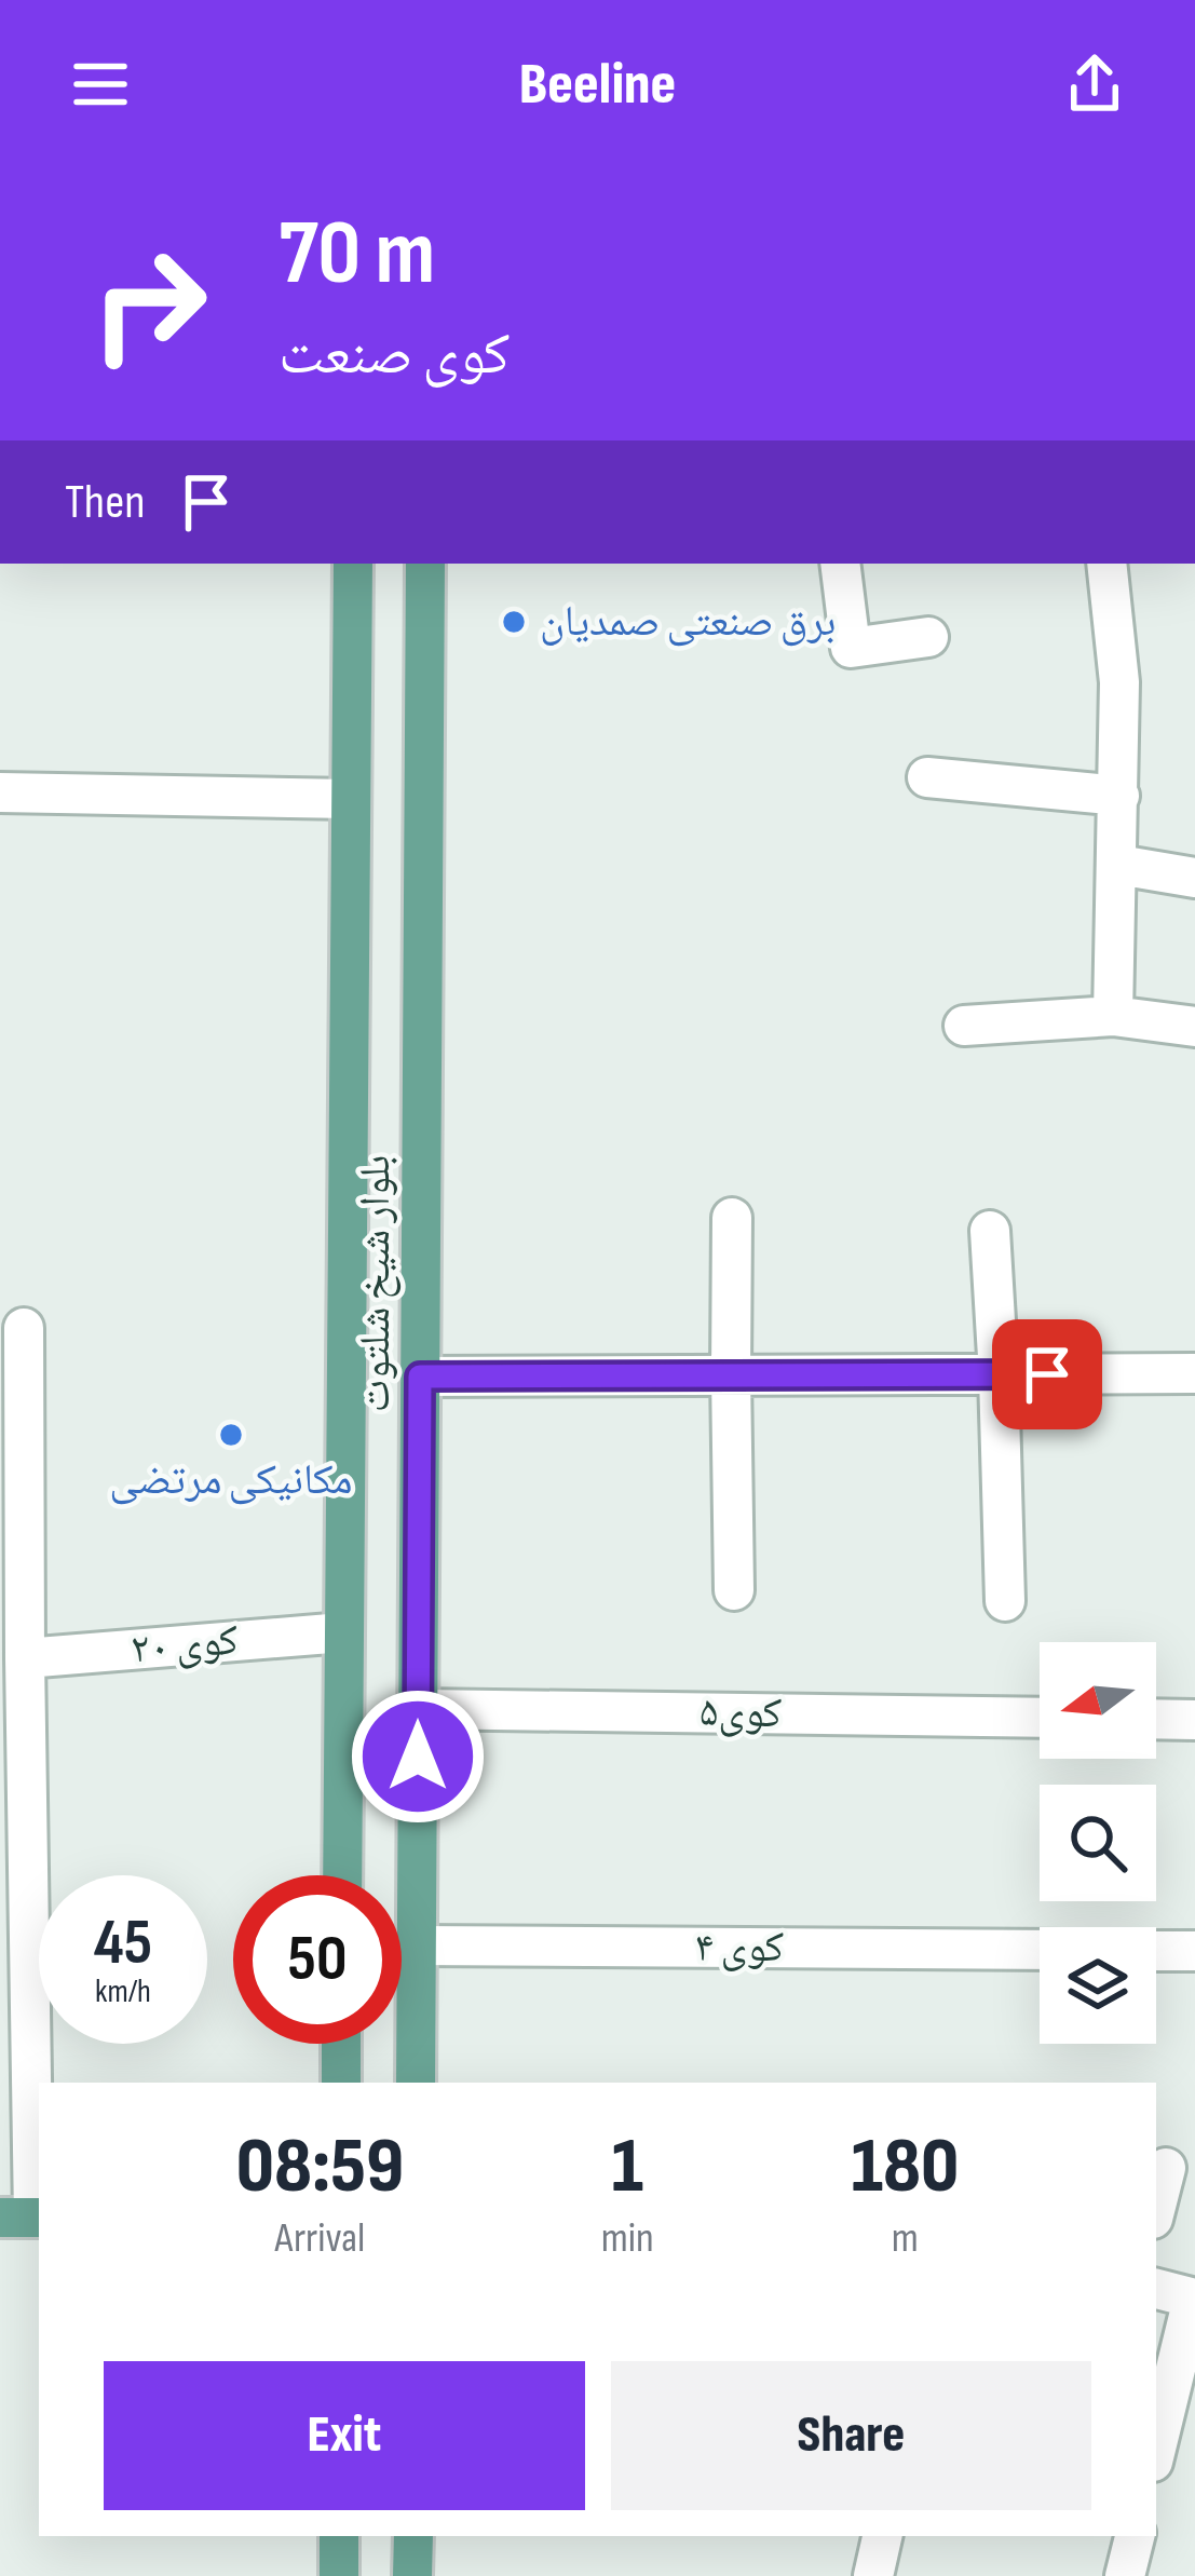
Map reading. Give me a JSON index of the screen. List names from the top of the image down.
{
  "streets": {
    "main road": ["بلوار شیخ شلتوت"],
    "street": ["کوی ۲۰", "کوی۵", "کوی ۴"]
  },
  "crossings": [
    ["بلوار شیخ شلتوت", "کوی ۲۰"],
    ["بلوار شیخ شلتوت", "کوی۵"],
    ["بلوار شیخ شلتوت", "کوی ۴"]
  ],
  "places": ["برق صنعتی صمدیان", "مکانیکی مرتضی"],
  "north": "left",
  "page": {
    "header": "Beeline",
    "turn": ["70 m", "کوی صنعت"],
    "then": "Then",
    "speed": "45 km/h",
    "limit": "50",
    "eta": [
      "08:59",
      "Arrival",
      "1",
      "min",
      "180",
      "m"
    ],
    "buttons": ["Exit", "Share"]
  }
}
